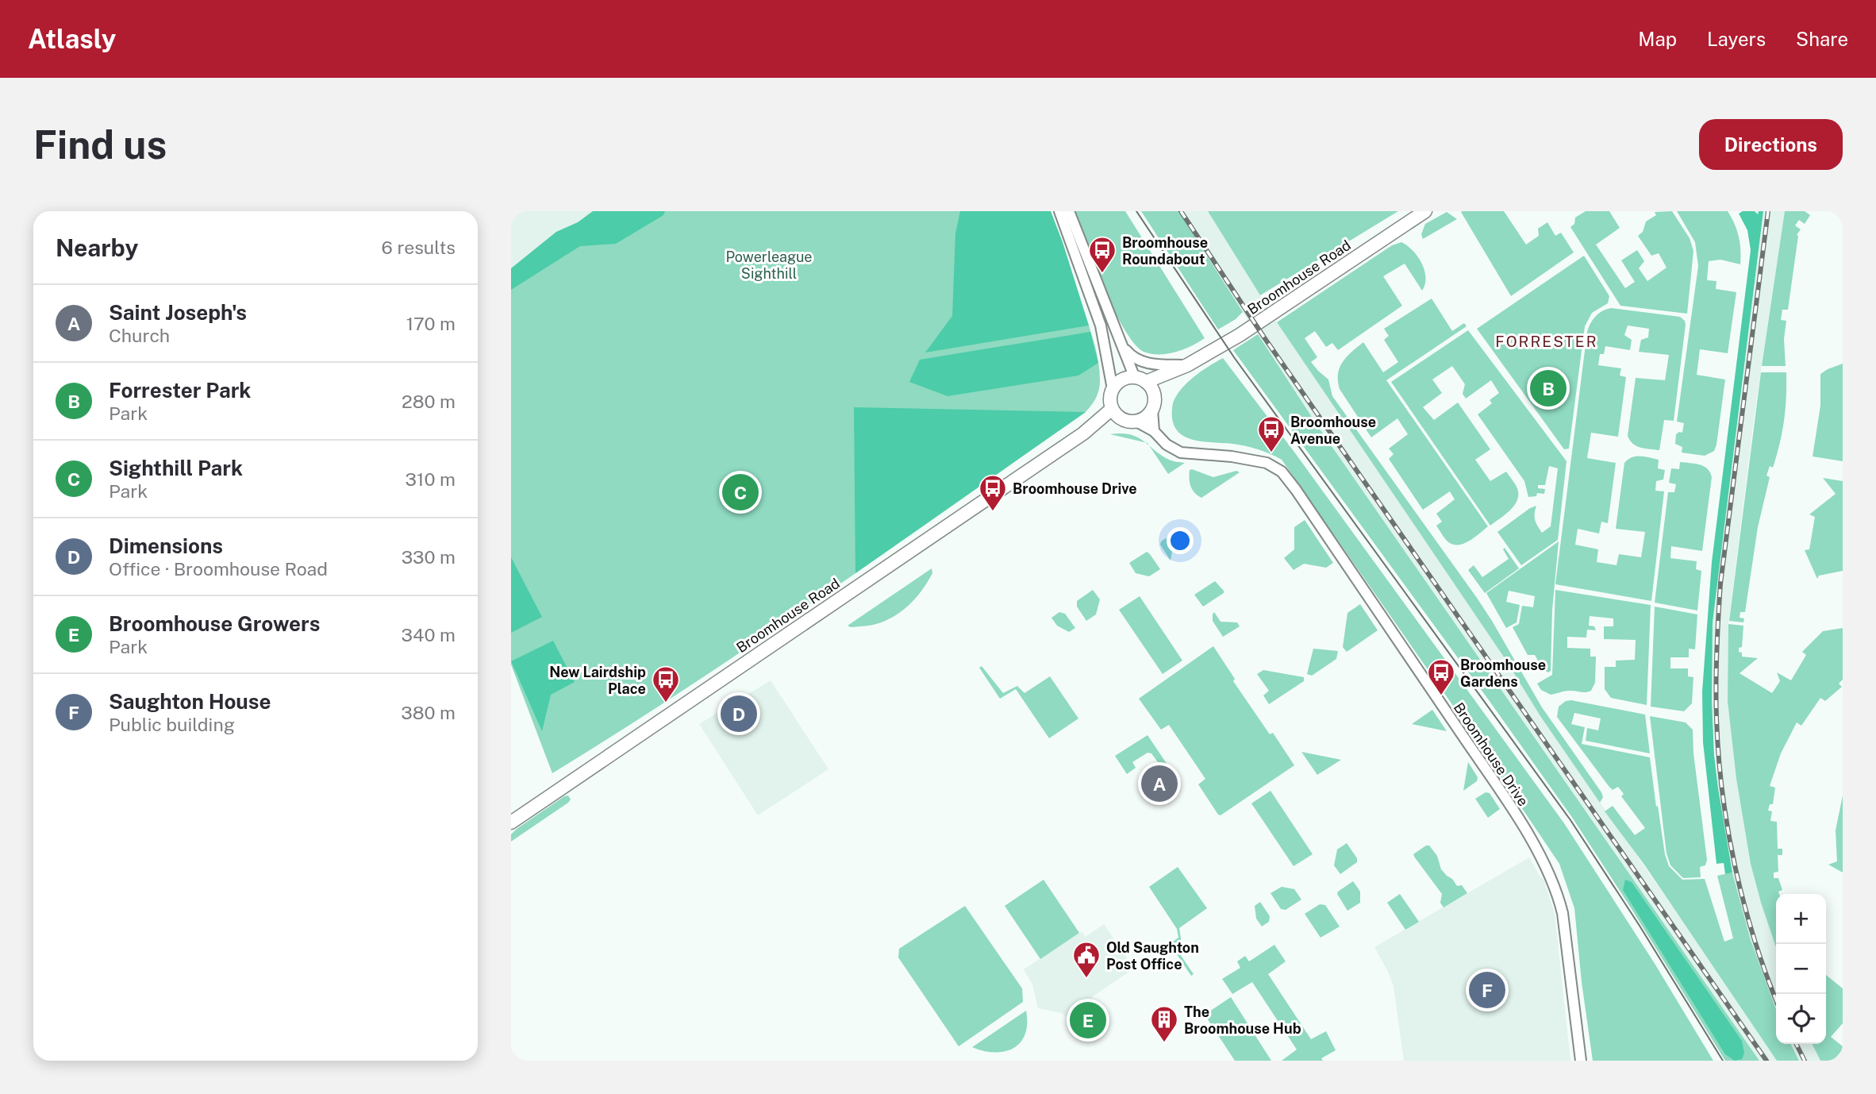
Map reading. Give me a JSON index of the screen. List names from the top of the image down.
{
  "streets": {
    "main road": ["Broomhouse Road"],
    "street": ["Broomhouse Drive"]
  },
  "crossings": [
    ["Broomhouse Road", "Broomhouse Drive"]
  ],
  "districts": ["FORRESTER"],
  "parks": ["Powerleague Sighthill"],
  "places": {
    "bus stop": [
      "Broomhouse Roundabout",
      "Broomhouse Avenue",
      "Broomhouse Drive",
      "Broomhouse Gardens",
      "New Lairdship Place"
    ],
    "public building": ["Old Saughton Post Office"],
    "building": ["The Broomhouse Hub"]
  },
  "page": {
    "header": "Atlasly",
    "nav": ["Map", "Layers", "Share"],
    "buttons": "Directions",
    "title": "Find us",
    "heading": ["Nearby", "6 results"],
    "list": [
      {
        "mark": "A",
        "name": "Saint Joseph's",
        "note": "Church",
        "value": "170 m"
      },
      {
        "mark": "B",
        "name": "Forrester Park",
        "note": "Park",
        "value": "280 m"
      },
      {
        "mark": "C",
        "name": "Sighthill Park",
        "note": "Park",
        "value": "310 m"
      },
      {
        "mark": "D",
        "name": "Dimensions",
        "note": "Office · Broomhouse Road",
        "value": "330 m"
      },
      {
        "mark": "E",
        "name": "Broomhouse Growers",
        "note": "Park",
        "value": "340 m"
      },
      {
        "mark": "F",
        "name": "Saughton House",
        "note": "Public building",
        "value": "380 m"
      }
    ],
    "pins": [
      "B",
      "C",
      "D",
      "A",
      "F",
      "E"
    ],
    "map_buttons": ["+", "−"]
  }
}
